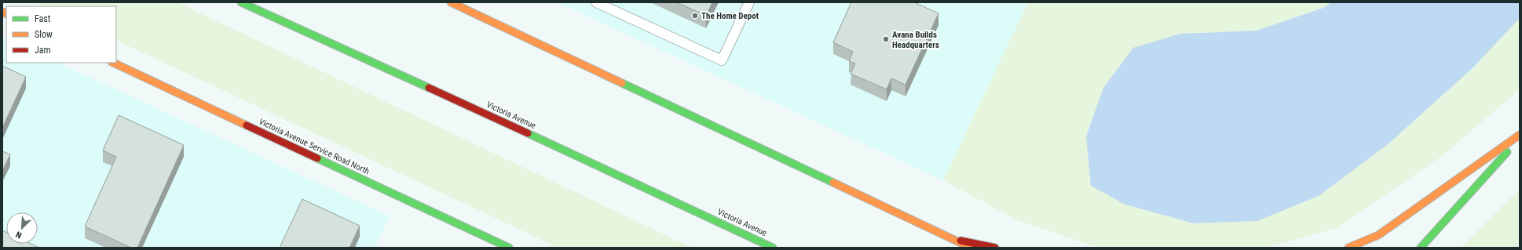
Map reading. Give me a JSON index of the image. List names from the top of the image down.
{
  "streets": {
    "main road": ["Victoria Avenue", "Victoria Avenue Service Road North"]
  },
  "places": ["The Home Depot", "Avana Builds Headquarters"],
  "legend": ["Fast", "Slow", "Jam"],
  "north": "bottom left"
}
